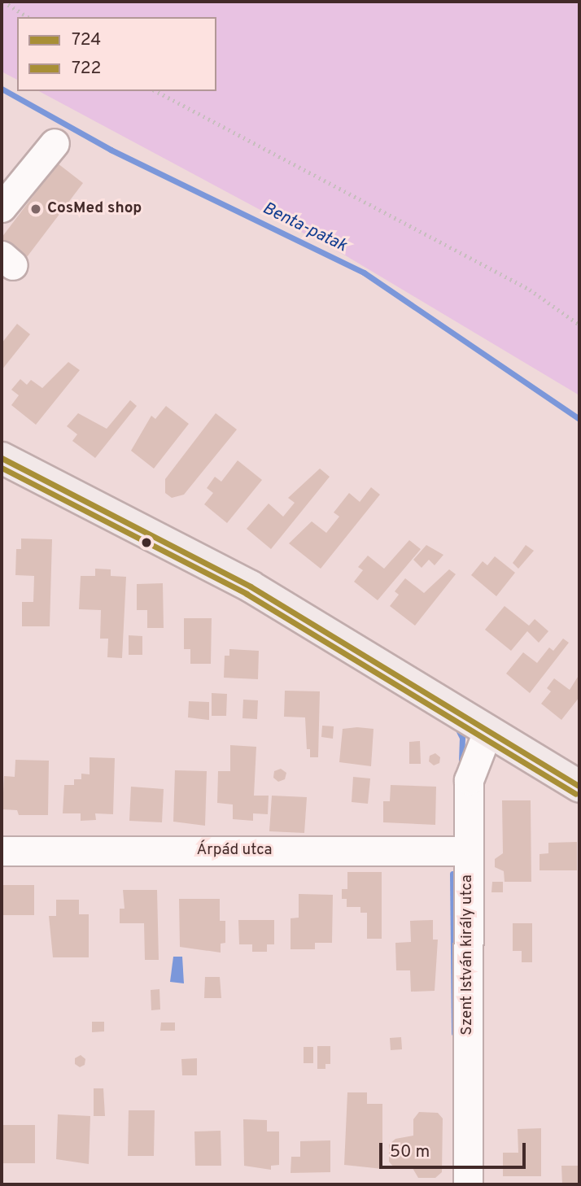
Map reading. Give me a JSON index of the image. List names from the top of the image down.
{
  "streets": {
    "street": ["Árpád utca", "Szent István király utca"]
  },
  "crossings": [
    ["Árpád utca", "Szent István király utca"]
  ],
  "water": ["Benta-patak"],
  "places": ["CosMed shop"],
  "lines": ["transit line 724", "transit line 722"],
  "legend": ["724", "722"],
  "scale_bar": "50 m"
}
